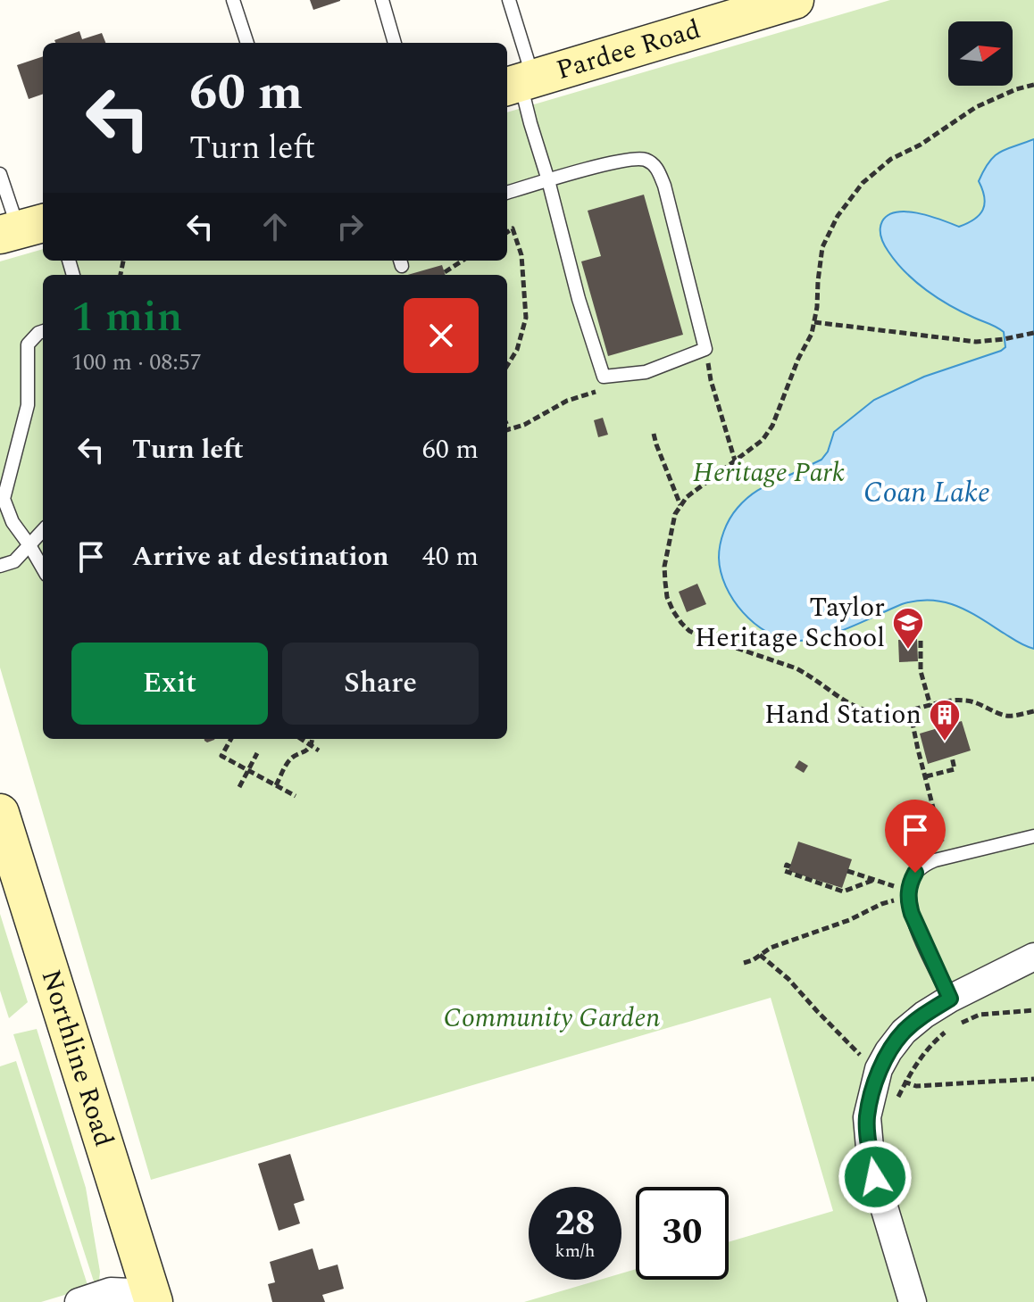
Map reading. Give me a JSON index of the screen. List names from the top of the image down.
{
  "streets": {
    "main road": ["Pardee Road", "Northline Road"]
  },
  "water": ["Coan Lake"],
  "parks": ["Heritage Park", "Community Garden"],
  "places": {
    "school or university": ["Taylor Heritage School"],
    "building": ["Hand Station"]
  },
  "north": "right",
  "page": {
    "turn": ["60 m", "Turn left"],
    "heading": ["1 min", "100 m · 08:57"],
    "list": [
      {
        "name": "Turn left",
        "value": "60 m"
      },
      {
        "name": "Arrive at destination",
        "value": "40 m"
      }
    ],
    "buttons": ["Exit", "Share"],
    "speed": "28 km/h",
    "limit": "30"
  }
}
